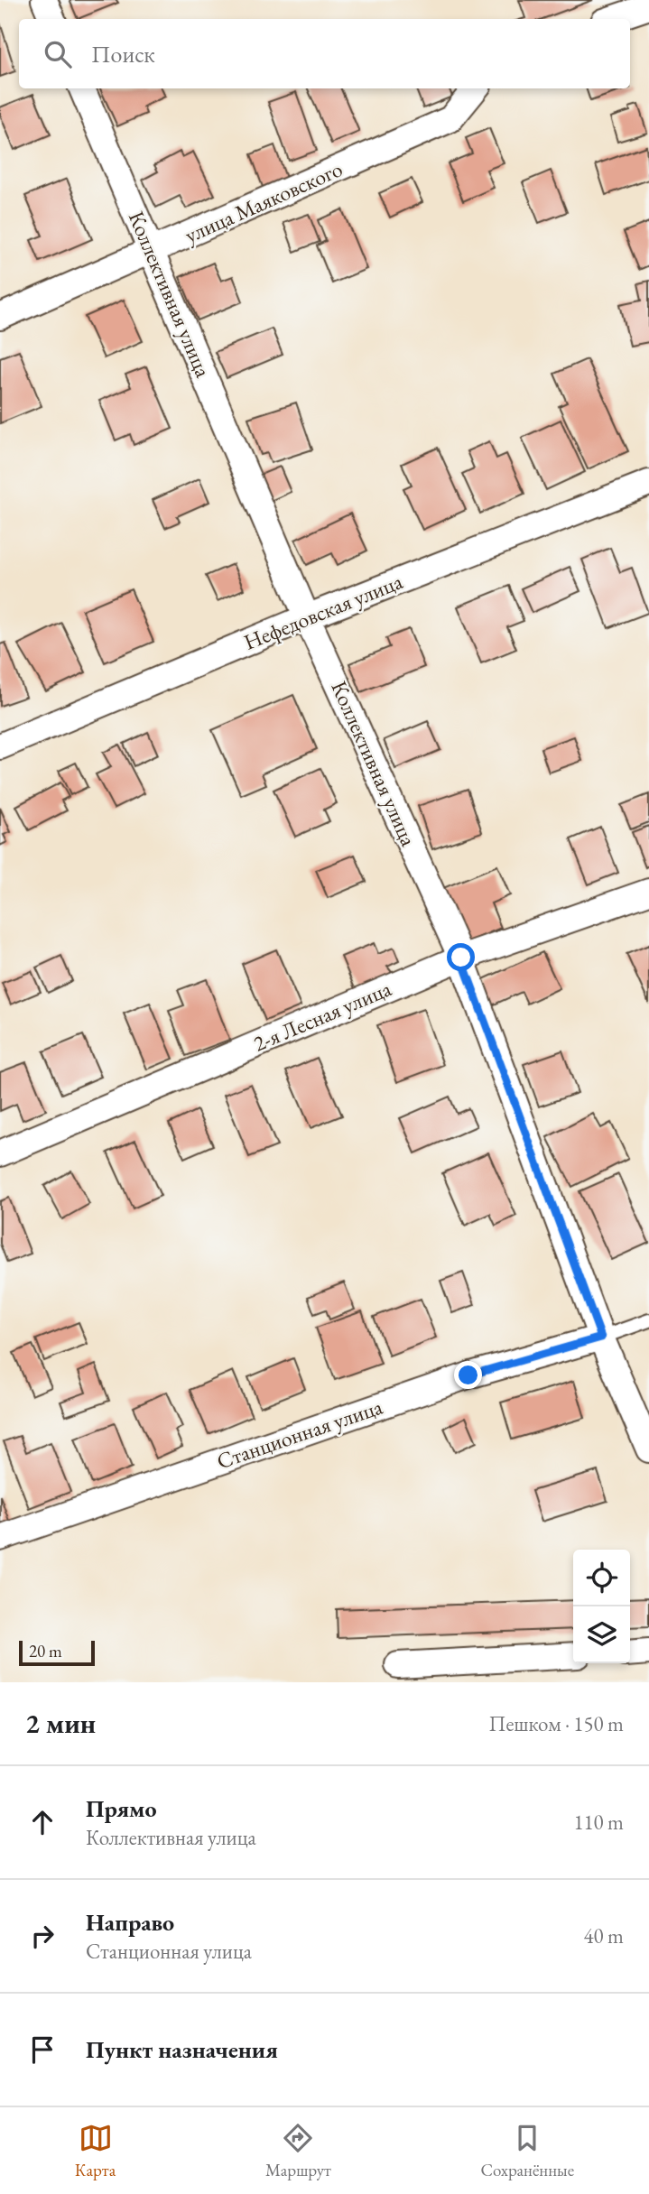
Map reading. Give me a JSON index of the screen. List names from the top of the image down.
{
  "streets": {
    "street": [
      "улица Маяковского",
      "Коллективная улица",
      "Нефедовская улица",
      "2-я Лесная улица",
      "Станционная улица"
    ]
  },
  "crossings": [
    ["улица Маяковского", "Коллективная улица"],
    ["Коллективная улица", "Нефедовская улица"],
    ["Коллективная улица", "2-я Лесная улица"],
    ["Коллективная улица", "Станционная улица"]
  ],
  "scale_bar": "20 m",
  "page": {
    "search": "Поиск",
    "scale": "20 m",
    "heading": ["2 мин", "Пешком · 150 m"],
    "list": [
      ["Прямо", "Коллективная улица", "110 m"],
      ["Направо", "Станционная улица", "40 m"],
      "Пункт назначения"
    ],
    "nav": ["Карта", "Маршрут", "Сохранённые"]
  }
}
